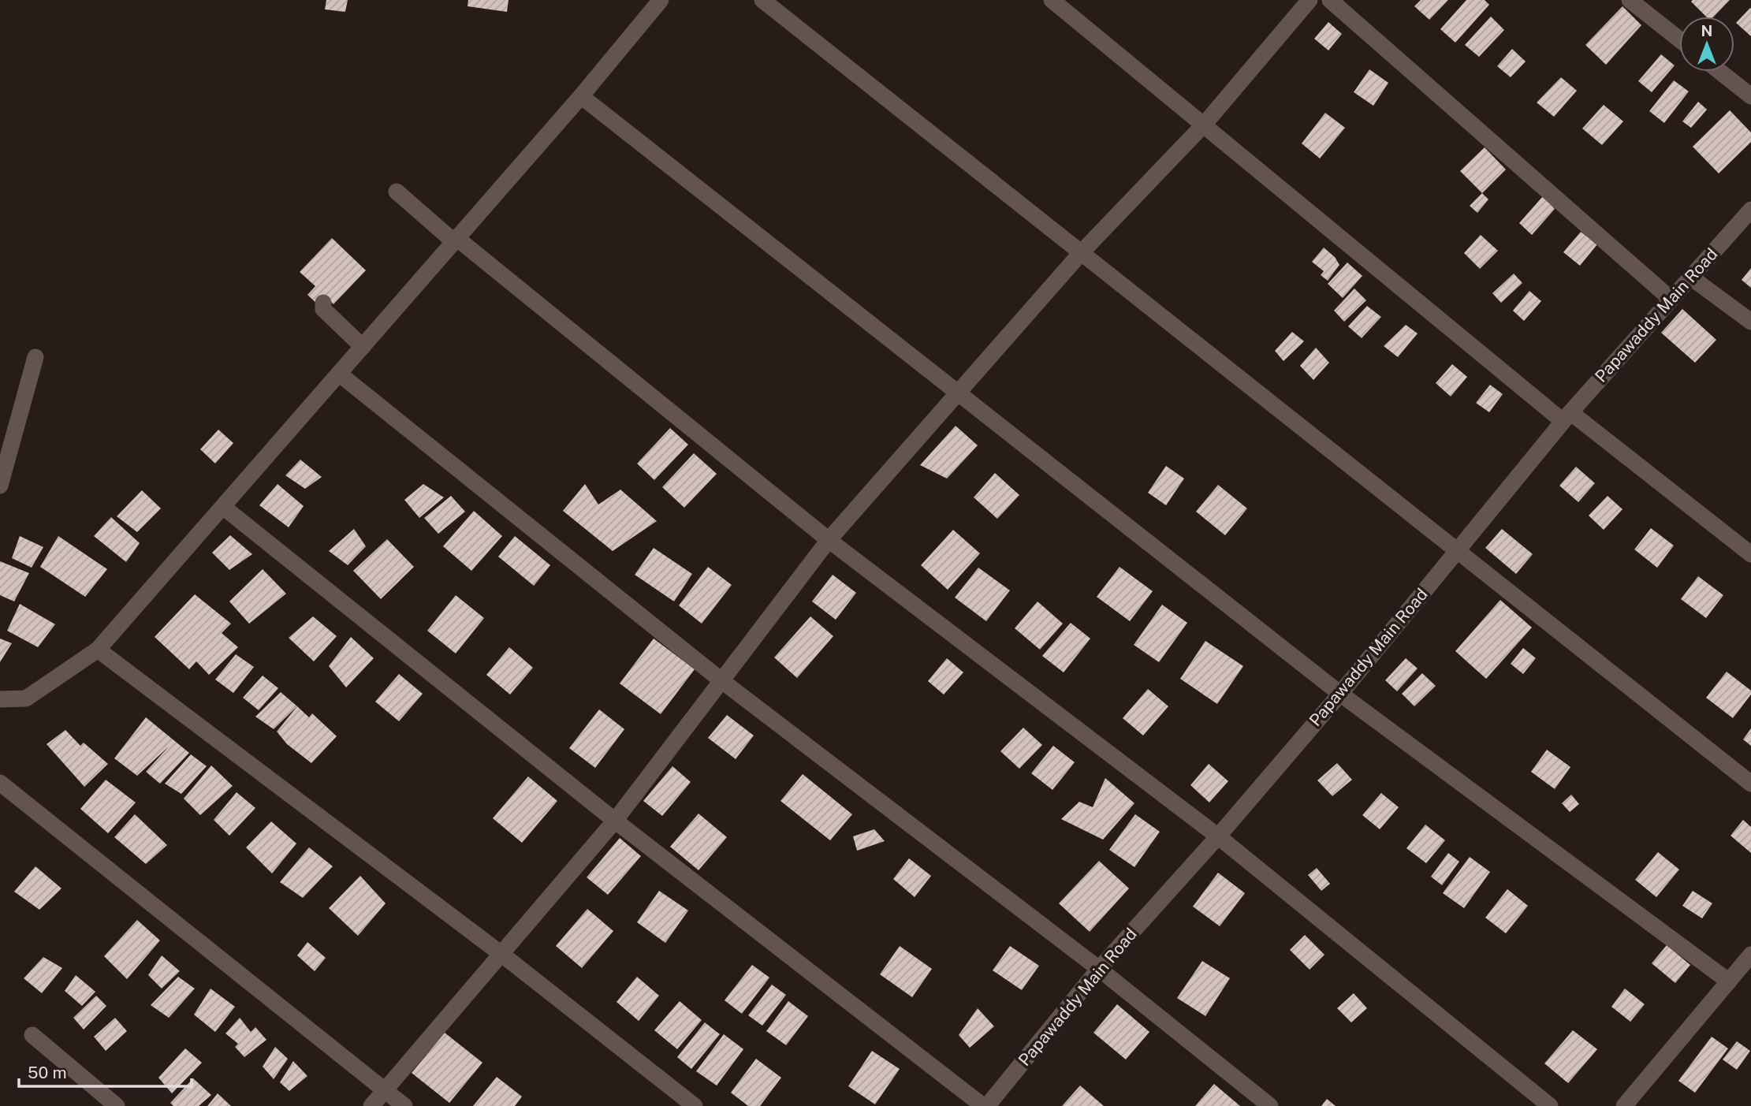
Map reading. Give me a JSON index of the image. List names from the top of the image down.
{
  "streets": {
    "street": ["Papawaddy Main Road"]
  },
  "scale_bar": "50 m",
  "north": "top"
}
